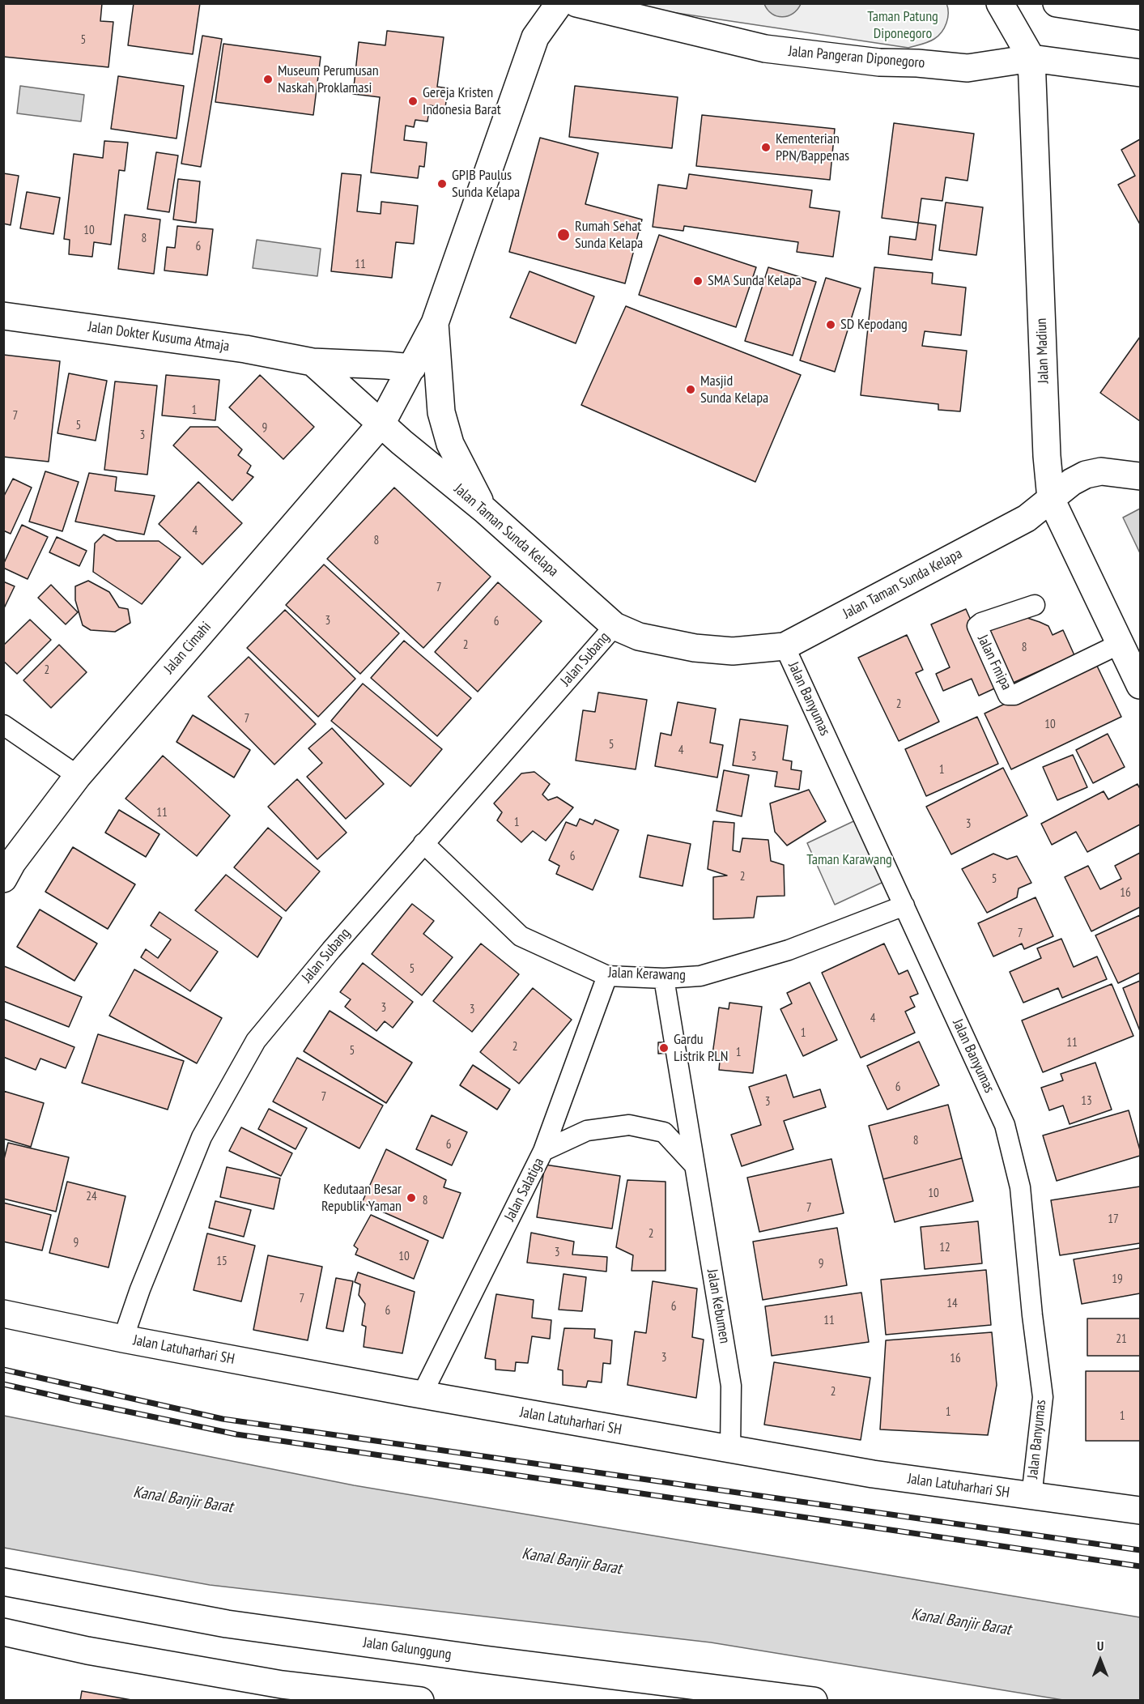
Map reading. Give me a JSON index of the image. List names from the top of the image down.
{
  "streets": {
    "street": [
      "Jalan Pangeran Diponegoro",
      "Jalan Dokter Kusuma Atmaja",
      "Jalan Madiun",
      "Jalan Taman Sunda Kelapa",
      "Jalan Cimahi",
      "Jalan Subang",
      "Jalan Fmipa",
      "Jalan Banyumas",
      "Jalan Kerawang",
      "Jalan Salatiga",
      "Jalan Kebumen",
      "Jalan Latuharhari SH",
      "Jalan Galunggung"
    ]
  },
  "crossings": [
    ["Jalan Pangeran Diponegoro", "Jalan Madiun"],
    ["Jalan Madiun", "Jalan Taman Sunda Kelapa"],
    ["Jalan Madiun", "Jalan Fmipa"],
    ["Jalan Taman Sunda Kelapa", "Jalan Cimahi"],
    ["Jalan Taman Sunda Kelapa", "Jalan Subang"],
    ["Jalan Taman Sunda Kelapa", "Jalan Banyumas"],
    ["Jalan Subang", "Jalan Kerawang"],
    ["Jalan Subang", "Jalan Latuharhari SH"],
    ["Jalan Banyumas", "Jalan Kerawang"],
    ["Jalan Banyumas", "Jalan Latuharhari SH"],
    ["Jalan Kerawang", "Jalan Salatiga"],
    ["Jalan Kerawang", "Jalan Kebumen"],
    ["Jalan Salatiga", "Jalan Latuharhari SH"],
    ["Jalan Kebumen", "Jalan Latuharhari SH"]
  ],
  "water": ["Kanal Banjir Barat"],
  "parks": ["Taman Patung Diponegoro", "Taman Karawang"],
  "places": [
    "Museum Perumusan Naskah Proklamasi",
    "Gereja Kristen Indonesia Barat",
    "Kementerian PPN/Bappenas",
    "GPIB Paulus Sunda Kelapa",
    "Rumah Sehat Sunda Kelapa",
    "SMA Sunda Kelapa",
    "SD Kepodang",
    "Masjid Sunda Kelapa",
    "Gardu Listrik PLN",
    "Kedutaan Besar Republik Yaman"
  ],
  "house_numbers": [
    "5",
    "10",
    "8",
    "6",
    "11",
    "1",
    "7",
    "5",
    "9",
    "3",
    "4",
    "8",
    "7",
    "3",
    "6",
    "2",
    "8",
    "2",
    "2",
    "7",
    "10",
    "5",
    "4",
    "3",
    "1",
    "11",
    "1",
    "3",
    "6",
    "2",
    "5",
    "16",
    "7",
    "5",
    "3",
    "3",
    "4",
    "1",
    "11",
    "2",
    "5",
    "1",
    "6",
    "7",
    "13",
    "3",
    "8",
    "6",
    "10",
    "24",
    "8",
    "7",
    "17",
    "2",
    "9",
    "12",
    "3",
    "10",
    "15",
    "9",
    "19",
    "7",
    "14",
    "6",
    "6",
    "11",
    "21",
    "3",
    "16",
    "2",
    "1",
    "1"
  ],
  "north": "top"
}
